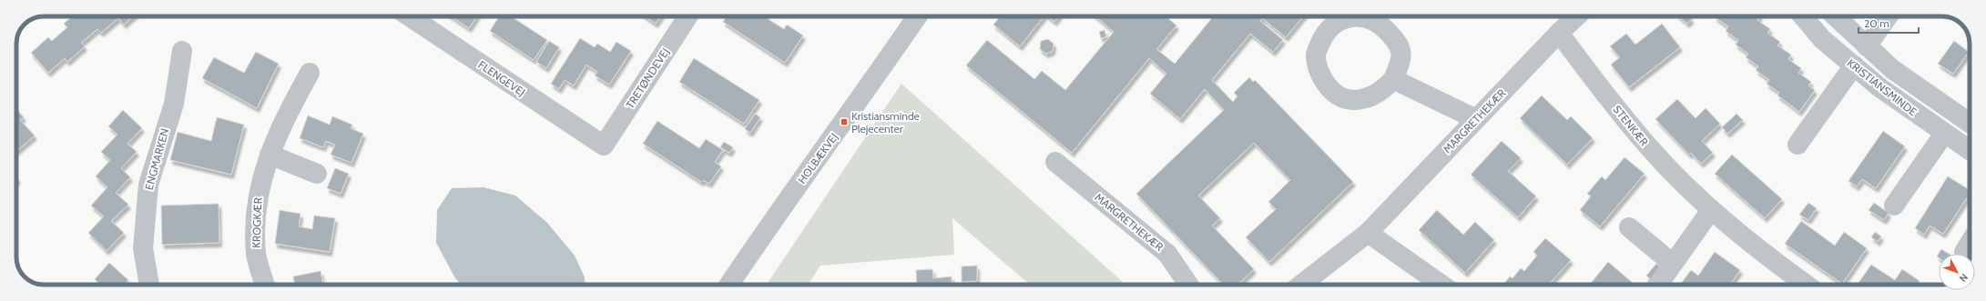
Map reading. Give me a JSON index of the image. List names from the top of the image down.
{
  "streets": {
    "street": [
      "FLENGEVEJ",
      "TRETØNDEVEJ",
      "KRISTIANSMINDE",
      "MARGRETHEKÆR",
      "STENKÆR",
      "HOLBÆKVEJ",
      "ENGMARKEN",
      "KROGKÆR"
    ]
  },
  "crossings": [
    ["FLENGEVEJ", "TRETØNDEVEJ"],
    ["MARGRETHEKÆR", "STENKÆR"]
  ],
  "places": {
    "transit": ["Kristiansminde Plejecenter"]
  },
  "scale_bar": "20 m",
  "north": "bottom right"
}
